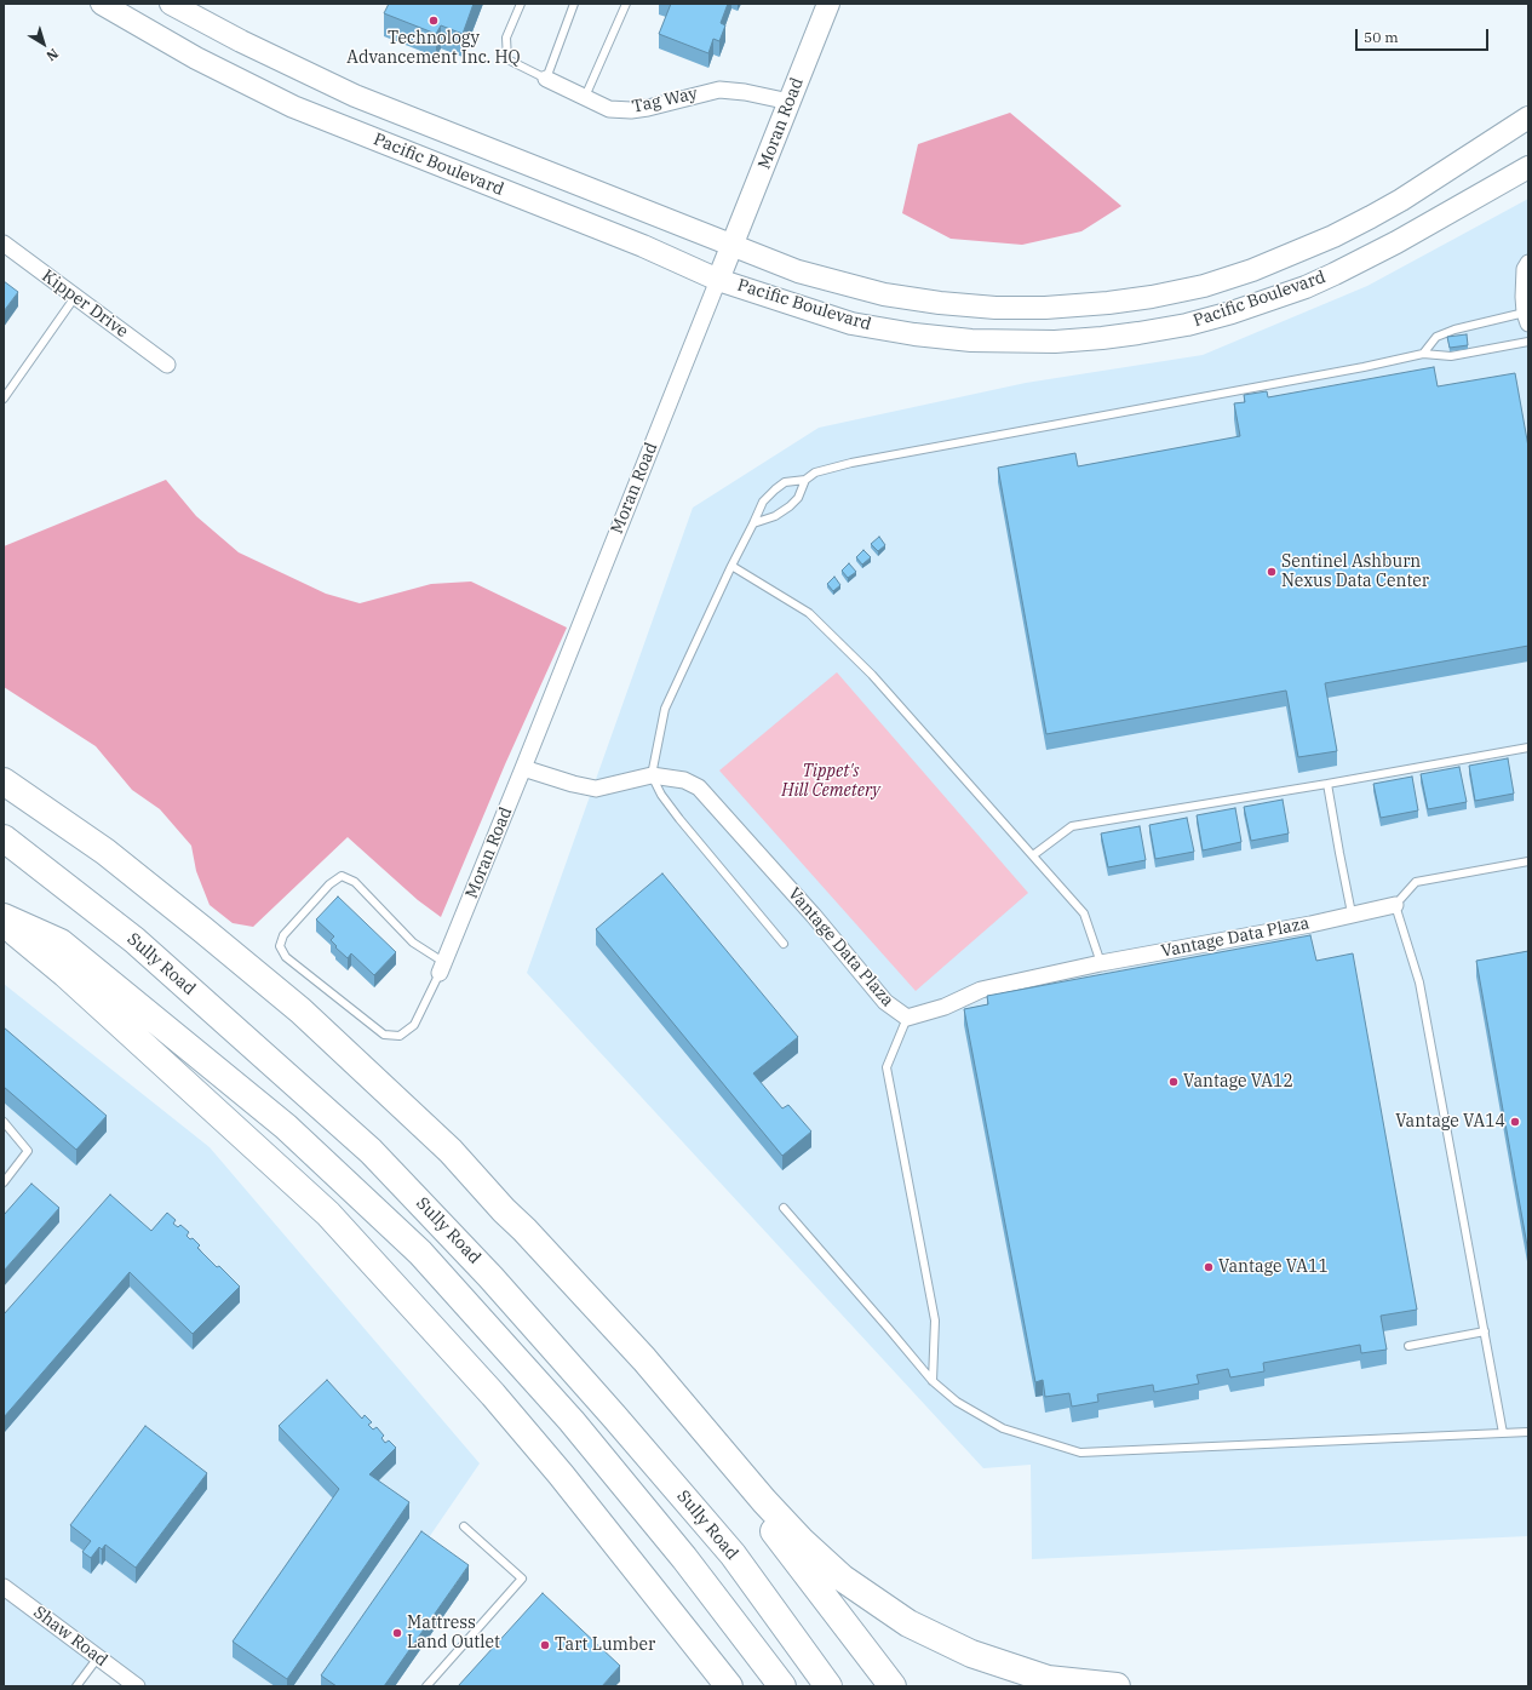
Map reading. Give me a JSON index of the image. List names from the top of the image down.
{
  "streets": {
    "highway": ["Sully Road"],
    "main road": ["Moran Road", "Pacific Boulevard"],
    "street": [
      "Tag Way",
      "Kipper Drive",
      "Vantage Data Plaza",
      "Shaw Road"
    ]
  },
  "crossings": [
    ["Tag Way", "Moran Road"],
    ["Moran Road", "Pacific Boulevard"],
    ["Moran Road", "Vantage Data Plaza"]
  ],
  "parks": ["Tippet's Hill Cemetery"],
  "places": [
    "Technology Advancement Inc. HQ",
    "Sentinel Ashburn Nexus Data Center",
    "Vantage VA12",
    "Vantage VA14",
    "Vantage VA11",
    "Mattress Land Outlet",
    "Tart Lumber"
  ],
  "scale_bar": "50 m",
  "north": "bottom right"
}
